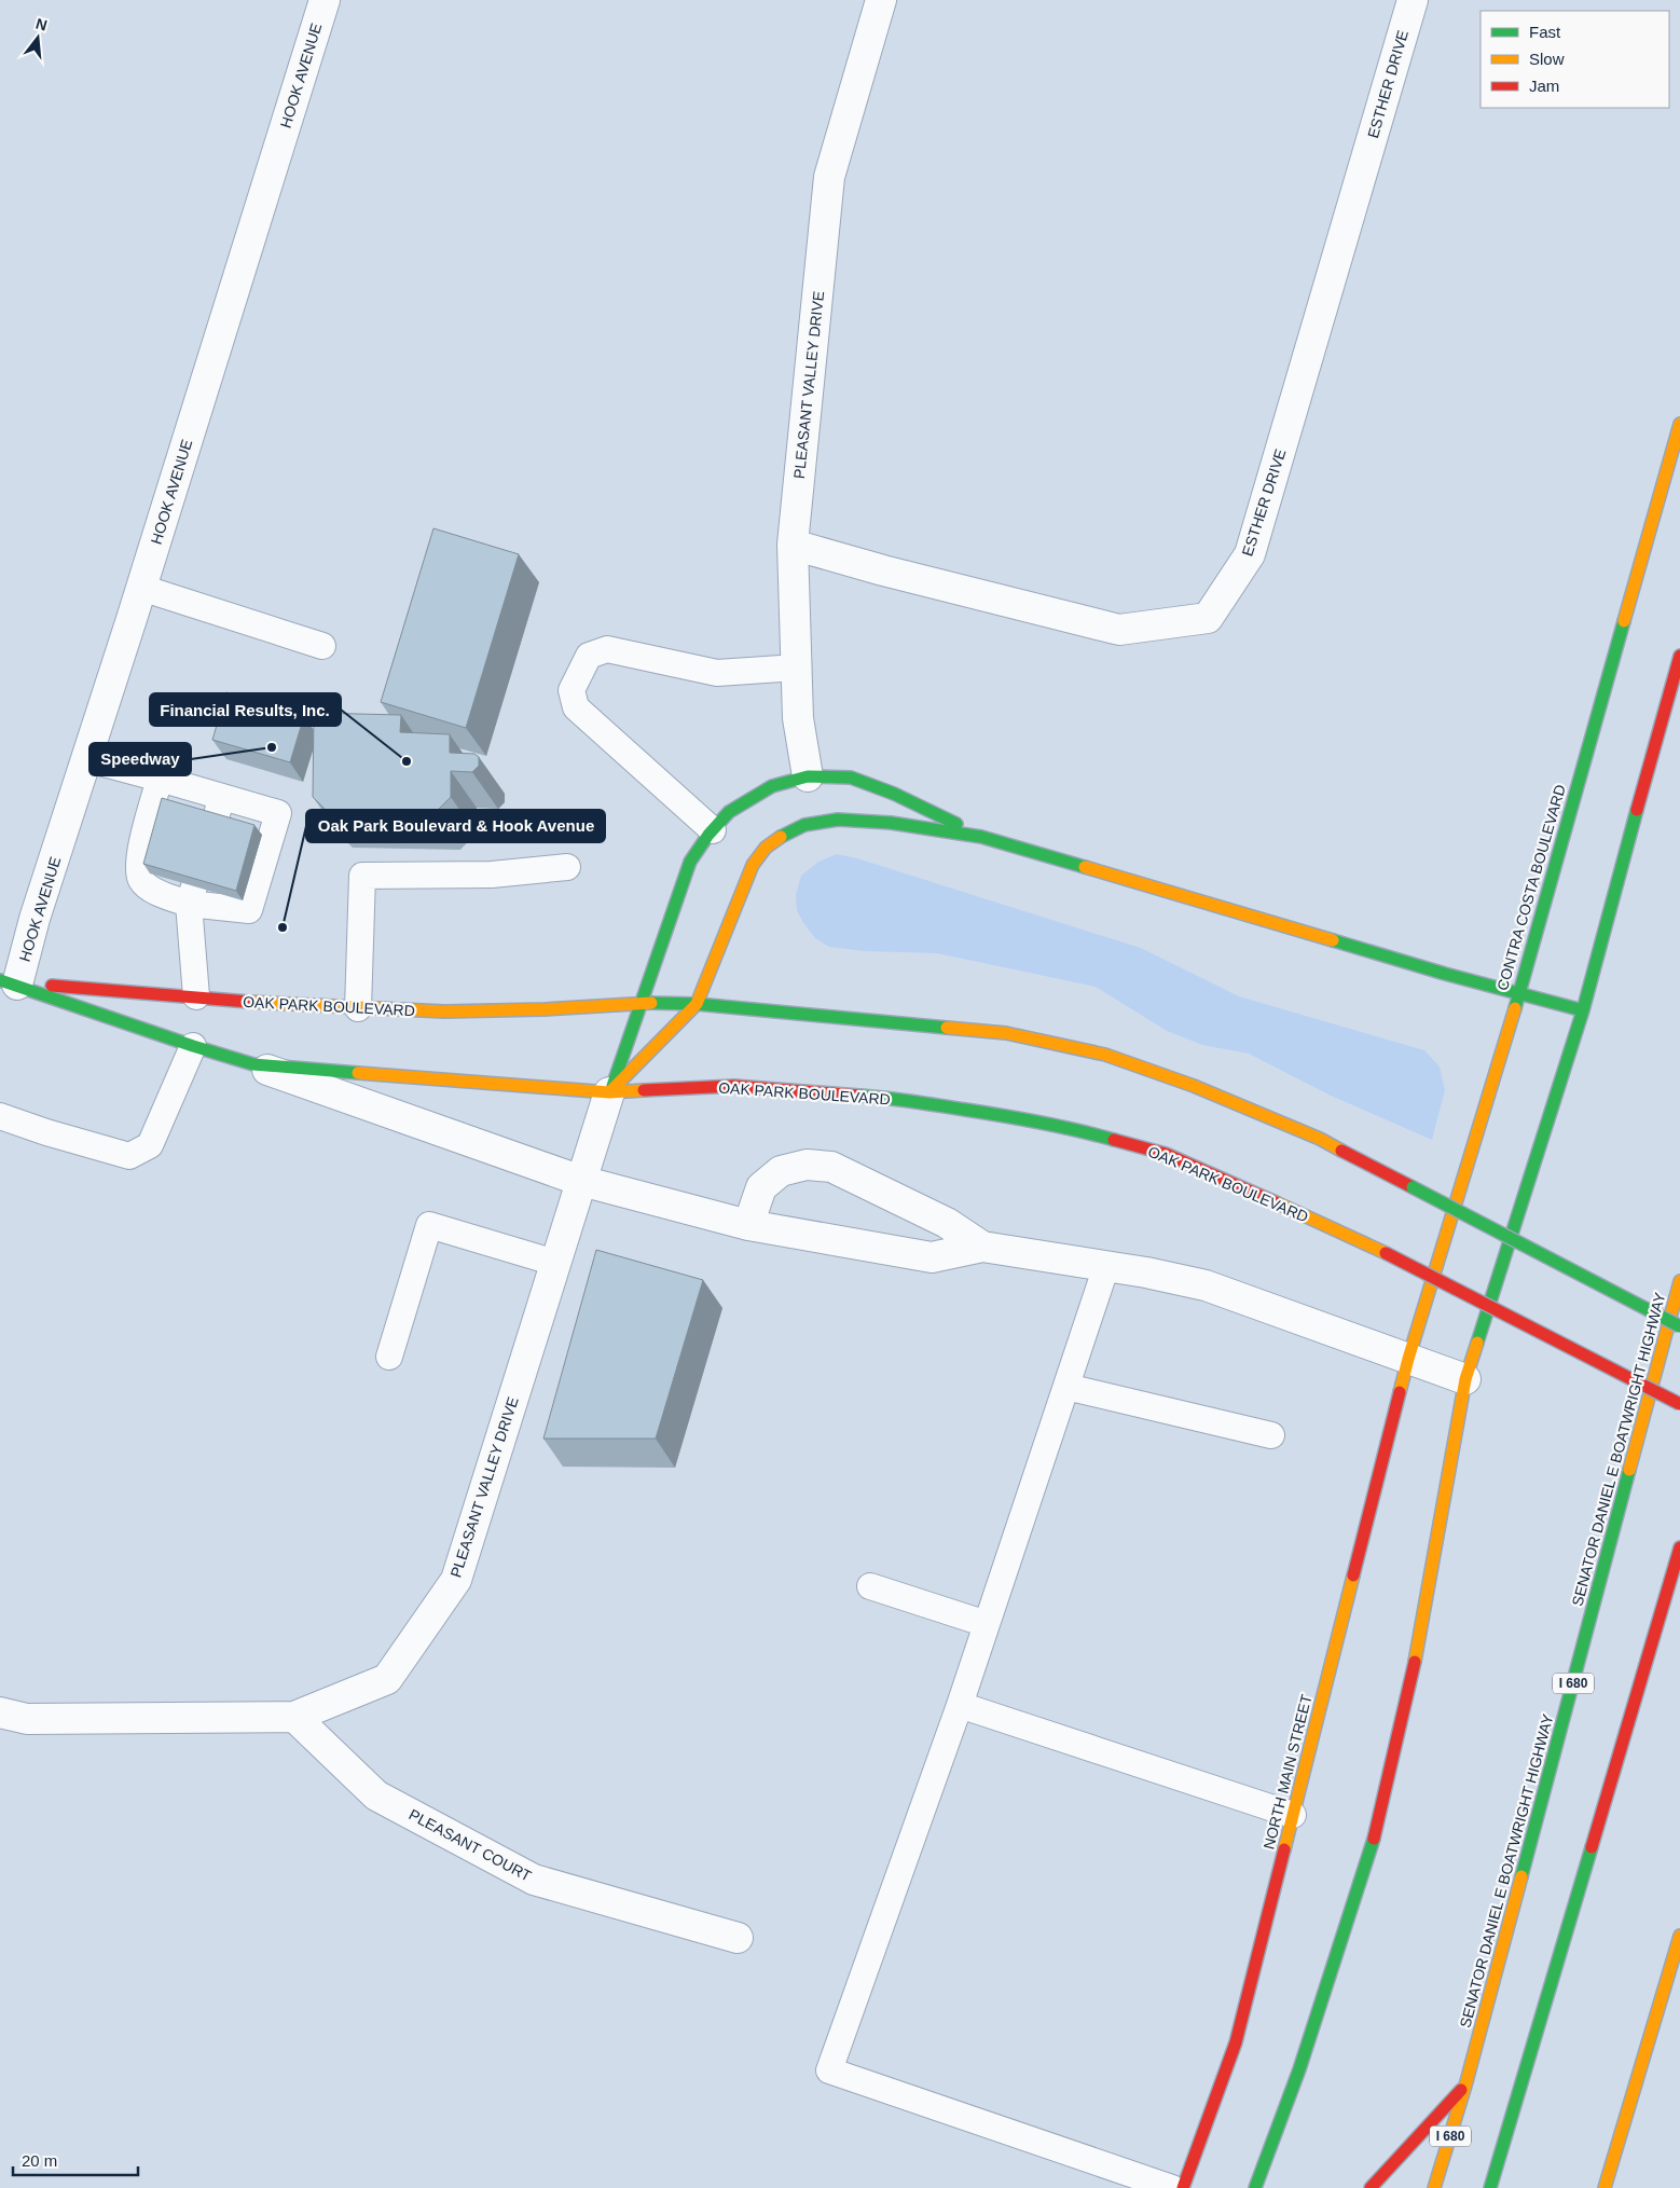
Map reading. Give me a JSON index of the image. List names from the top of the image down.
{
  "streets": {
    "main road": [
      "CONTRA COSTA BOULEVARD",
      "OAK PARK BOULEVARD",
      "SENATOR DANIEL E BOATWRIGHT HIGHWAY",
      "I 680",
      "NORTH MAIN STREET"
    ],
    "street": [
      "HOOK AVENUE",
      "ESTHER DRIVE",
      "PLEASANT VALLEY DRIVE",
      "PLEASANT COURT"
    ]
  },
  "crossings": [
    ["HOOK AVENUE", "OAK PARK BOULEVARD"],
    ["ESTHER DRIVE", "PLEASANT VALLEY DRIVE"],
    ["PLEASANT VALLEY DRIVE", "OAK PARK BOULEVARD"],
    ["PLEASANT VALLEY DRIVE", "PLEASANT COURT"],
    ["CONTRA COSTA BOULEVARD", "OAK PARK BOULEVARD"],
    ["CONTRA COSTA BOULEVARD", "NORTH MAIN STREET"],
    ["OAK PARK BOULEVARD", "NORTH MAIN STREET"]
  ],
  "places": ["Speedway", "Financial Results, Inc.", "Oak Park Boulevard & Hook Avenue"],
  "legend": ["Fast", "Slow", "Jam"],
  "scale_bar": "20 m",
  "north": "top"
}
